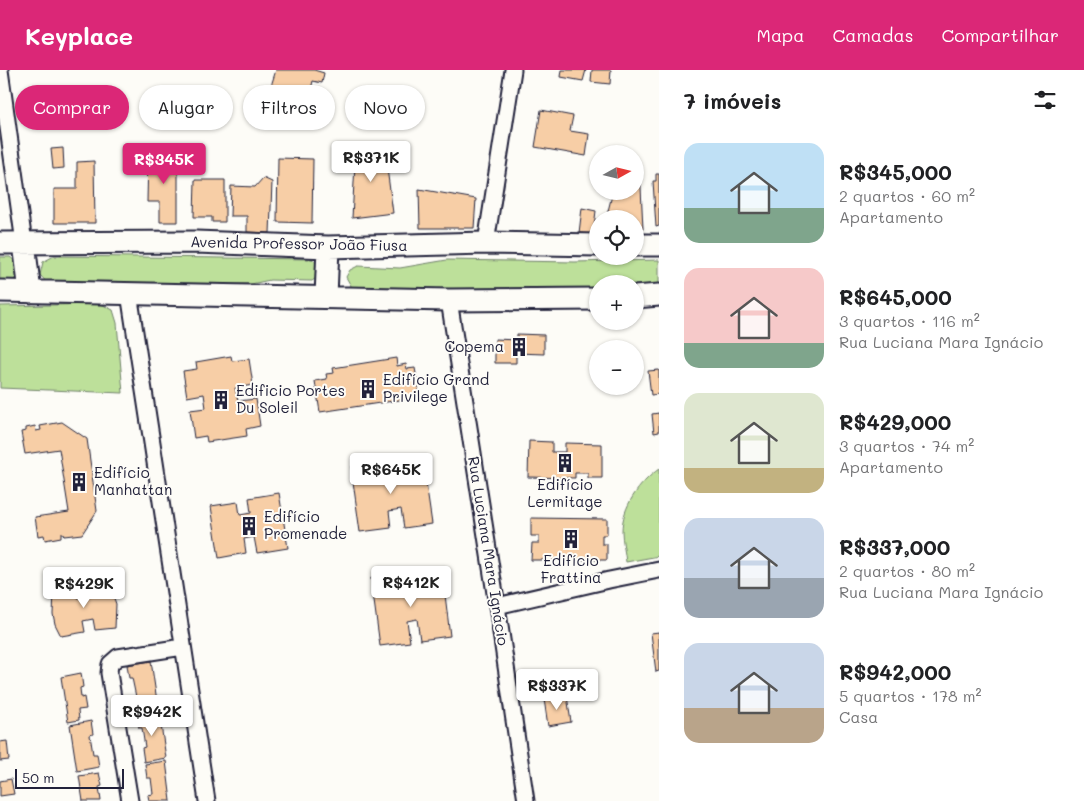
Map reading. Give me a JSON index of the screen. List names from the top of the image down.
{
  "streets": {
    "main road": ["Avenida Professor João Fiusa"],
    "street": ["Rua Luciana Mara Ignácio"]
  },
  "places": {
    "building": [
      "Copema",
      "Edifício Grand Privilege",
      "Edificio Portes Du Soleil",
      "Edifício Lermitage",
      "Edifício Manhattan",
      "Edifício Promenade",
      "Edifício Frattina"
    ]
  },
  "scale_bar": "50 m",
  "north": "right",
  "page": {
    "header": "Keyplace",
    "nav": ["Mapa", "Camadas", "Compartilhar"],
    "heading": "7 imóveis",
    "chip": [
      "Comprar",
      "Alugar",
      "Filtros",
      "Novo"
    ],
    "list": [
      {
        "name": "R$345,000",
        "note": "2 quartos · 60 m² · Apartamento"
      },
      {
        "name": "R$645,000",
        "note": "3 quartos · 116 m² · Rua Luciana Mara Ignácio"
      },
      {
        "name": "R$429,000",
        "note": "3 quartos · 74 m² · Apartamento"
      },
      {
        "name": "R$337,000",
        "note": "2 quartos · 80 m² · Rua Luciana Mara Ignácio"
      },
      {
        "name": "R$942,000",
        "note": "5 quartos · 178 m² · Casa"
      }
    ],
    "price": [
      "R$371K",
      "R$345K",
      "R$645K",
      "R$412K",
      "R$429K",
      "R$337K",
      "R$942K"
    ],
    "map_buttons": ["+", "−"],
    "scale": "50 m"
  }
}
